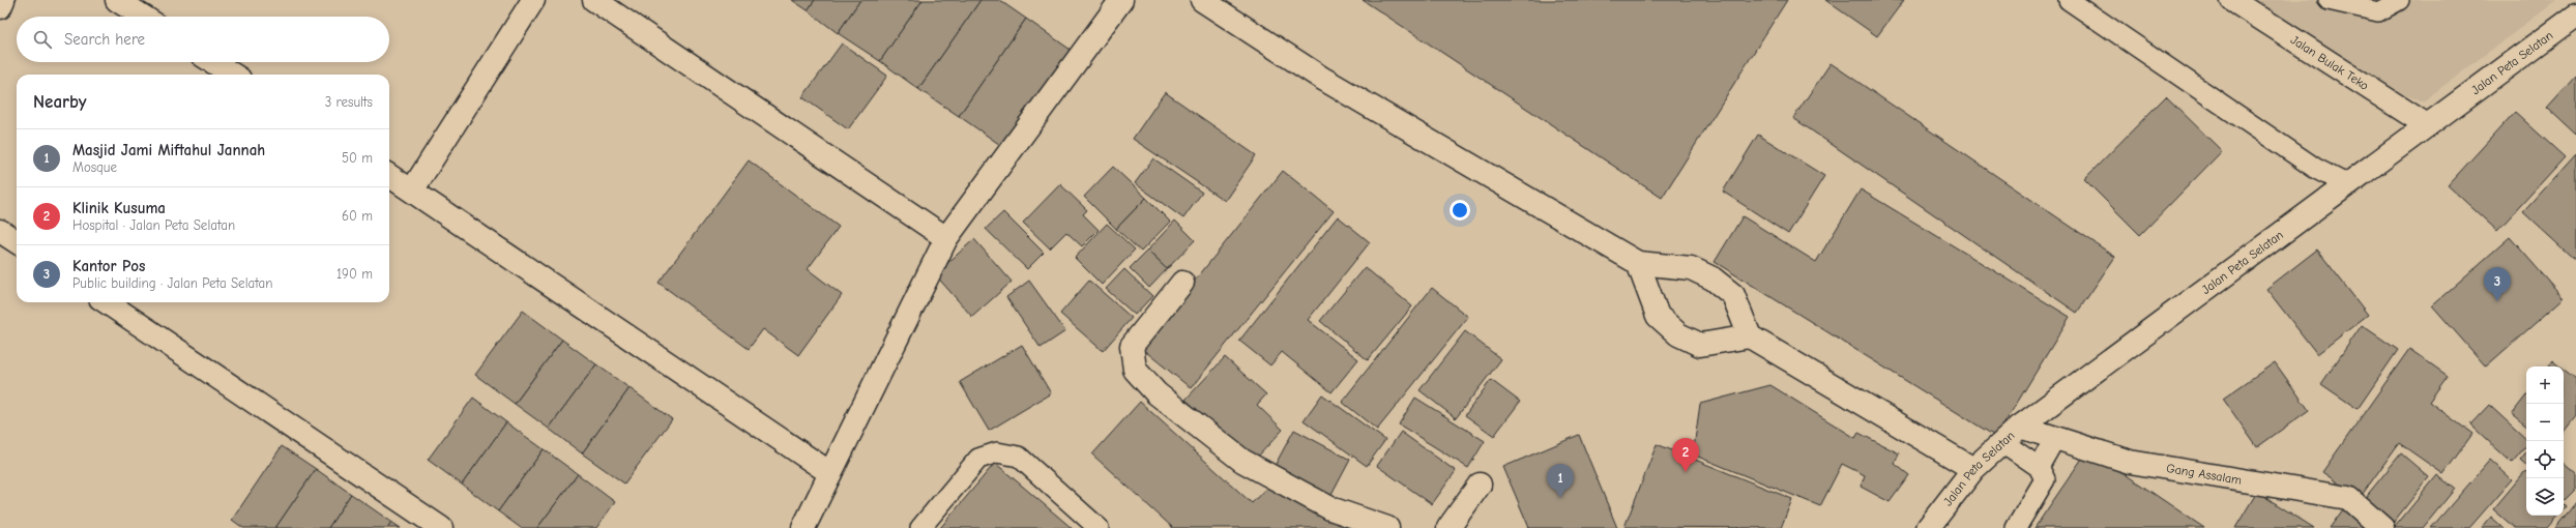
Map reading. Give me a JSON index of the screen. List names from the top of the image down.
{
  "streets": {
    "street": ["Jalan Peta Selatan", "Jalan Bulak Teko", "Gang Assalam"]
  },
  "crossings": [
    ["Jalan Peta Selatan", "Jalan Bulak Teko"],
    ["Jalan Peta Selatan", "Gang Assalam"]
  ],
  "page": {
    "search": "Search here",
    "heading": ["Nearby", "3 results"],
    "list": [
      {
        "mark": "1",
        "name": "Masjid Jami Miftahul Jannah",
        "note": "Mosque",
        "value": "50 m"
      },
      {
        "mark": "2",
        "name": "Klinik Kusuma",
        "note": "Hospital · Jalan Peta Selatan",
        "value": "60 m"
      },
      {
        "mark": "3",
        "name": "Kantor Pos",
        "note": "Public building · Jalan Peta Selatan",
        "value": "190 m"
      }
    ],
    "pins": ["3", "2", "1"],
    "map_buttons": ["+", "−"]
  }
}
